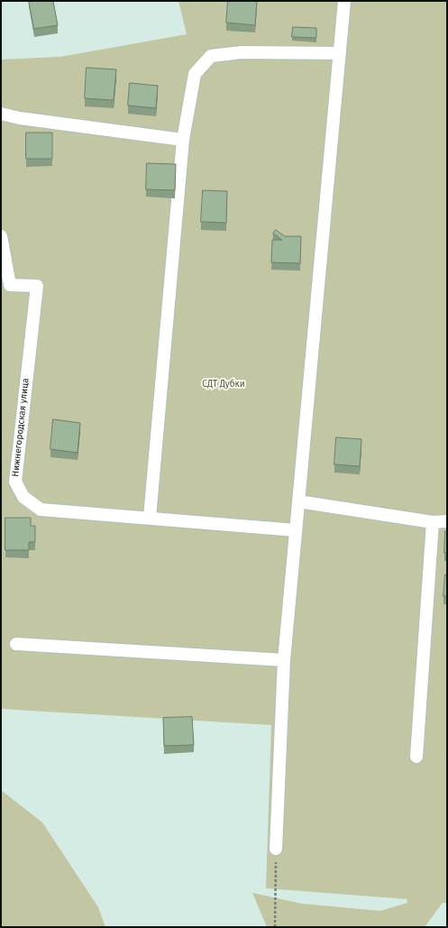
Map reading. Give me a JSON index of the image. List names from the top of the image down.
{
  "streets": {
    "street": ["Нижнегородская улица"]
  },
  "parks": ["СДТ Дубки"]
}
